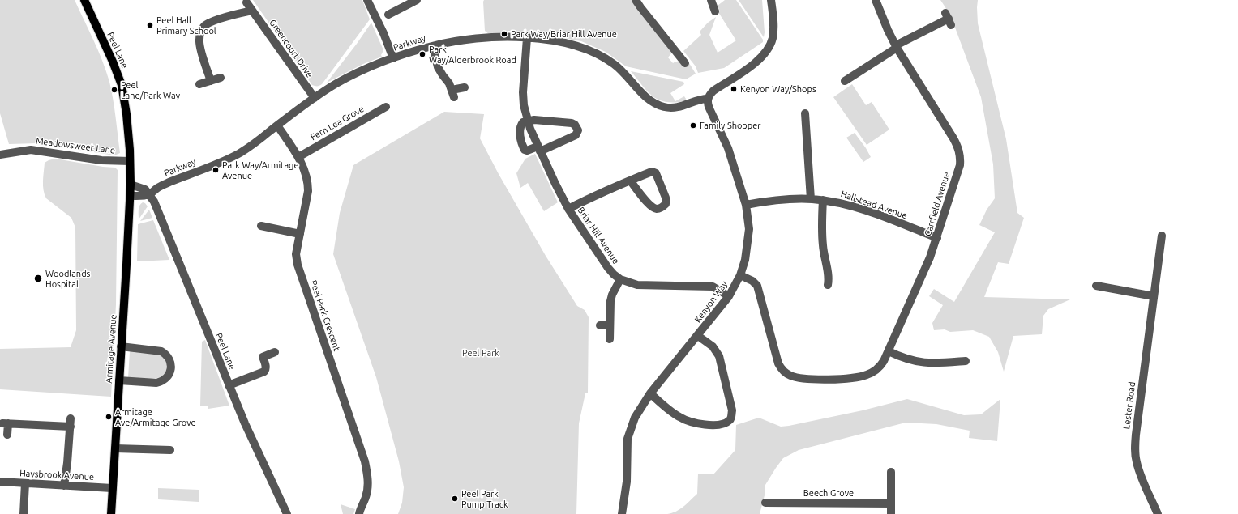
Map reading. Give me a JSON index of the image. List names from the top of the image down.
{
  "streets": {
    "main road": ["Peel Lane", "Armitage Avenue"],
    "street": [
      "Parkway",
      "Greencourt Drive",
      "Fern Lea Grove",
      "Meadowsweet Lane",
      "Carrfield Avenue",
      "Hallstead Avenue",
      "Briar Hill Avenue",
      "Kenyon Way",
      "Peel Park Crescent",
      "Lester Road",
      "Haysbrook Avenue",
      "Beech Grove"
    ]
  },
  "crossings": [
    ["Parkway", "Greencourt Drive"],
    ["Parkway", "Peel Lane"],
    ["Parkway", "Briar Hill Avenue"],
    ["Parkway", "Kenyon Way"],
    ["Parkway", "Peel Park Crescent"],
    ["Peel Lane", "Meadowsweet Lane"],
    ["Peel Lane", "Armitage Avenue"],
    ["Fern Lea Grove", "Peel Park Crescent"],
    ["Carrfield Avenue", "Hallstead Avenue"],
    ["Carrfield Avenue", "Kenyon Way"],
    ["Hallstead Avenue", "Kenyon Way"],
    ["Briar Hill Avenue", "Kenyon Way"],
    ["Armitage Avenue", "Haysbrook Avenue"]
  ],
  "parks": ["Peel Park"],
  "places": [
    "Peel Hall Primary School",
    "Park Way/Briar Hill Avenue",
    "Park Way/Alderbrook Road",
    "Kenyon Way/Shops",
    "Peel Lane/Park Way",
    "Family Shopper",
    "Park Way/Armitage Avenue",
    "Woodlands Hospital",
    "Armitage Ave/Armitage Grove",
    "Peel Park Pump Track"
  ]
}
